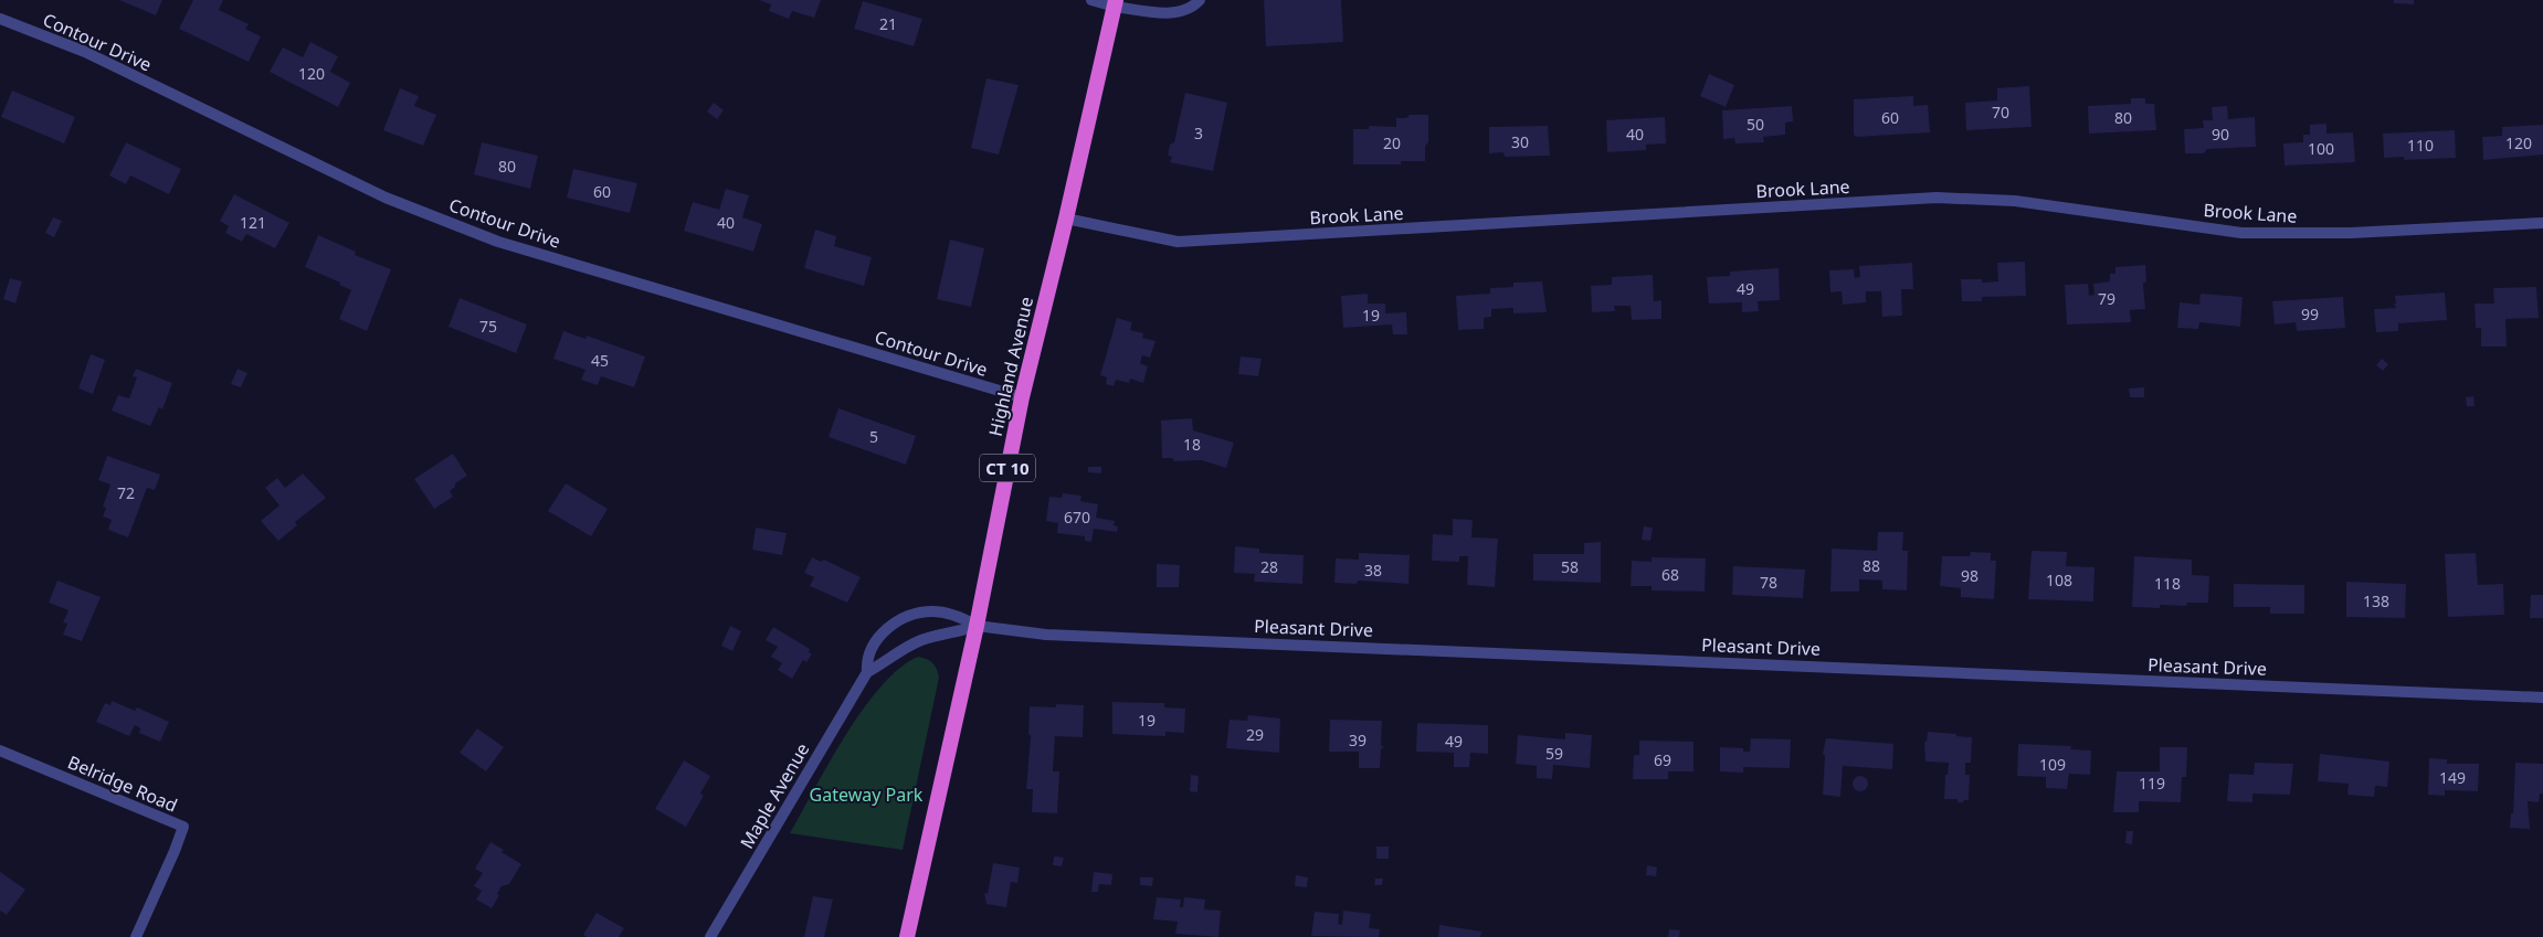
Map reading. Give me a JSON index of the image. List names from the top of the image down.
{
  "streets": {
    "highway": ["Highland Avenue", "CT 10"],
    "street": [
      "Contour Drive",
      "Brook Lane",
      "Pleasant Drive",
      "Belridge Road",
      "Maple Avenue"
    ]
  },
  "crossings": [
    ["Contour Drive", "Highland Avenue"],
    ["Brook Lane", "Highland Avenue"],
    ["Highland Avenue", "Pleasant Drive"],
    ["Highland Avenue", "Maple Avenue"],
    ["Pleasant Drive", "Maple Avenue"]
  ],
  "parks": ["Gateway Park"],
  "house_numbers": [
    "21",
    "120",
    "70",
    "60",
    "80",
    "50",
    "3",
    "40",
    "90",
    "30",
    "20",
    "120",
    "110",
    "100",
    "80",
    "60",
    "121",
    "40",
    "49",
    "79",
    "99",
    "19",
    "75",
    "45",
    "5",
    "18",
    "72",
    "670",
    "88",
    "28",
    "58",
    "38",
    "68",
    "98",
    "108",
    "78",
    "118",
    "138",
    "19",
    "29",
    "39",
    "49",
    "59",
    "69",
    "109",
    "149",
    "119"
  ]
}
